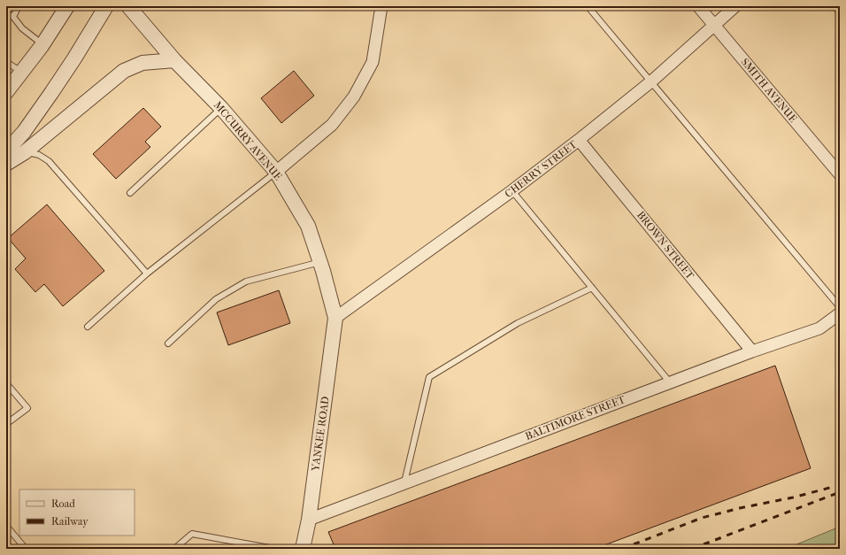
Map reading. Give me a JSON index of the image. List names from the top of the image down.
{
  "streets": {
    "street": [
      "SMITH AVENUE",
      "MCCURRY AVENUE",
      "CHERRY STREET",
      "BROWN STREET",
      "BALTIMORE STREET",
      "YANKEE ROAD"
    ]
  },
  "crossings": [
    ["SMITH AVENUE", "CHERRY STREET"],
    ["MCCURRY AVENUE", "CHERRY STREET"],
    ["MCCURRY AVENUE", "YANKEE ROAD"],
    ["CHERRY STREET", "BROWN STREET"],
    ["CHERRY STREET", "YANKEE ROAD"],
    ["BROWN STREET", "BALTIMORE STREET"],
    ["BALTIMORE STREET", "YANKEE ROAD"]
  ],
  "legend": ["Road", "Railway"]
}
